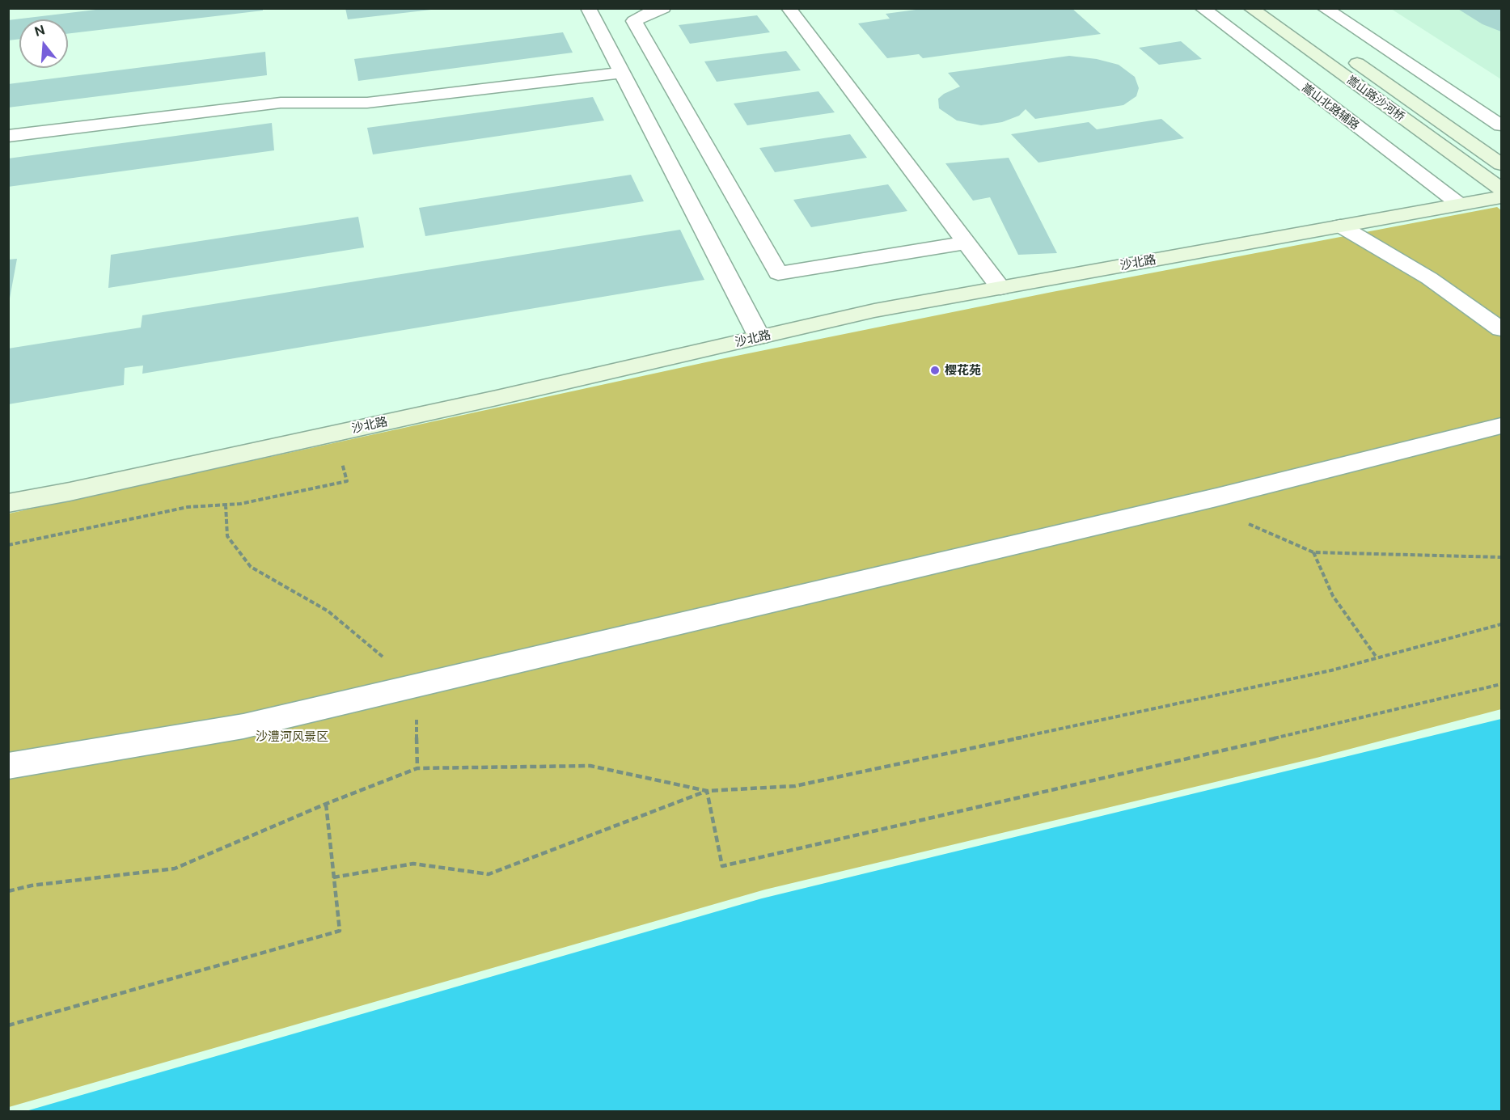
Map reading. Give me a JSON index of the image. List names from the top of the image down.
{
  "streets": {
    "street": ["嵩山路沙河桥", "嵩山北路辅路", "沙北路"]
  },
  "crossings": [
    ["嵩山北路辅路", "沙北路"]
  ],
  "parks": ["沙澧河风景区"],
  "places": ["樱花苑"],
  "north": "top"
}
